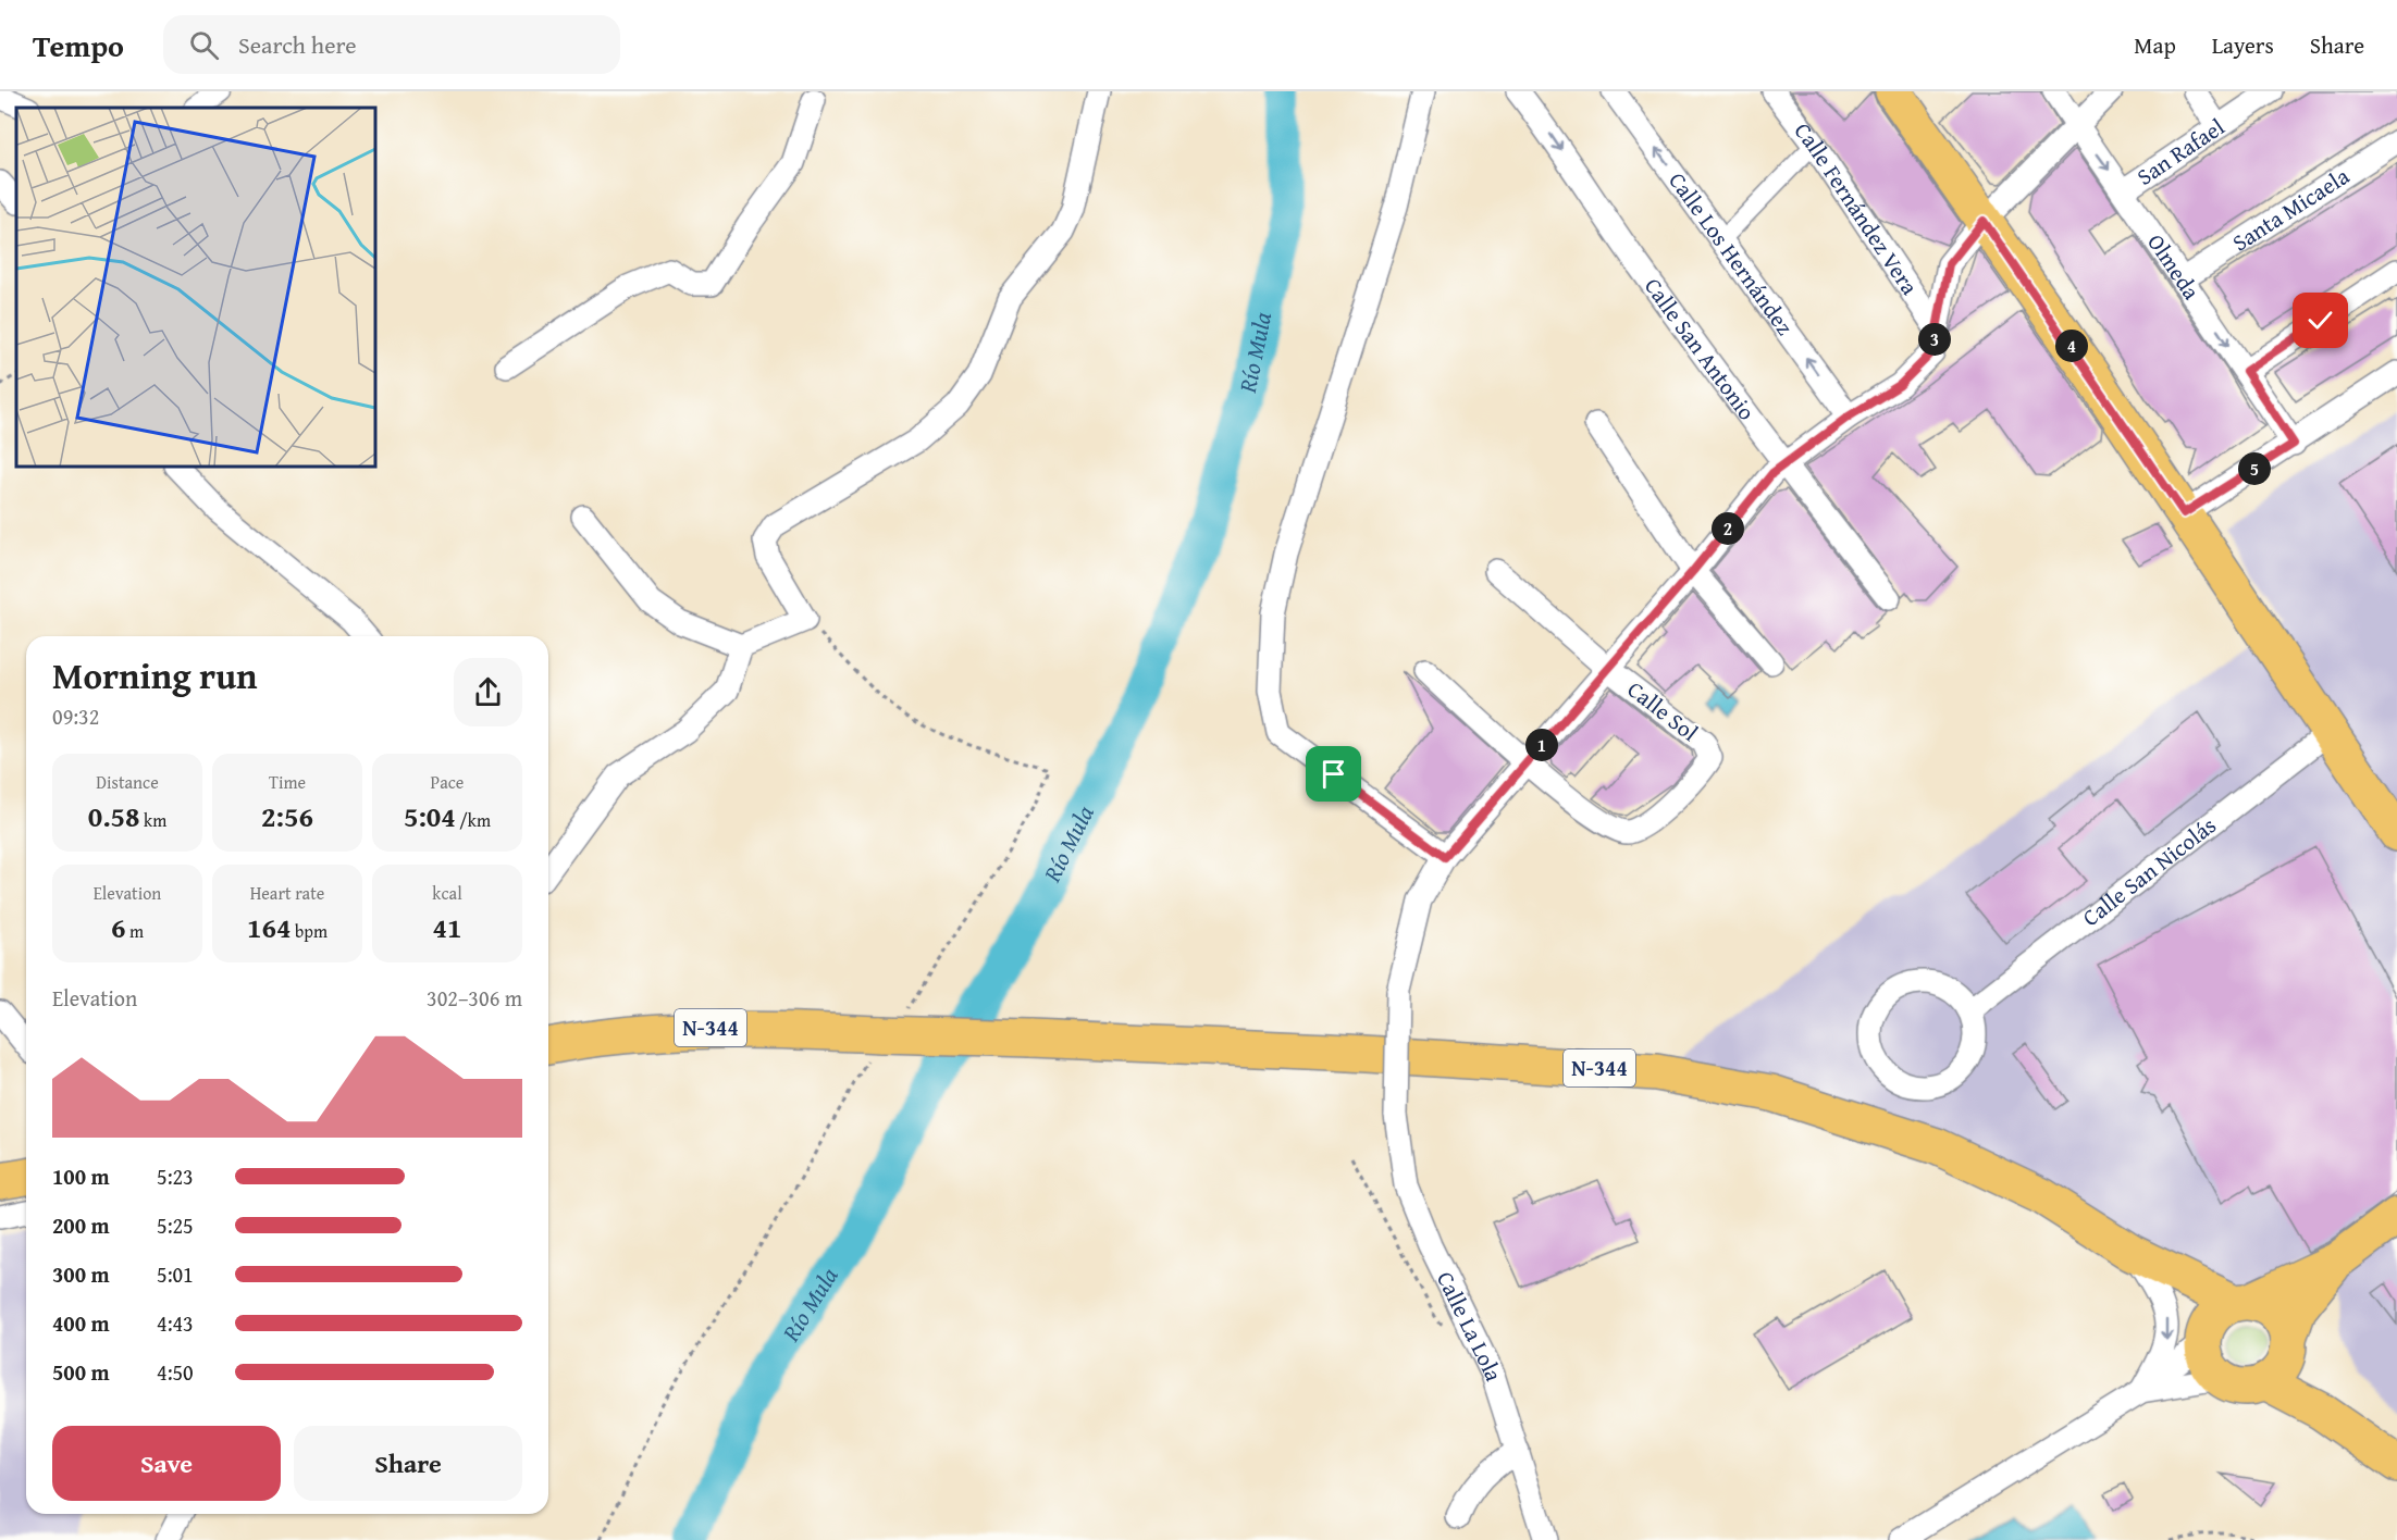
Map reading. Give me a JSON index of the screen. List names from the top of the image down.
{
  "streets": {
    "main road": ["N-344"],
    "street": [
      "San Rafael",
      "Calle Fernández Vera",
      "Santa Micaela",
      "Calle Los Hernández",
      "Olmeda",
      "Calle San Antonio",
      "Calle Sol",
      "Calle San Nicolás",
      "Calle La Lola"
    ]
  },
  "crossings": [
    ["San Rafael", "Olmeda"],
    ["Calle Fernández Vera", "Calle La Lola"],
    ["Santa Micaela", "Olmeda"],
    ["Calle Los Hernández", "Calle La Lola"],
    ["Olmeda", "Calle La Lola"],
    ["Calle San Antonio", "Calle La Lola"],
    ["Calle Sol", "Calle La Lola"]
  ],
  "one_way": ["Calle Los Hernández", "Olmeda"],
  "water": ["Río Mula"],
  "page": {
    "header": "Tempo",
    "search": "Search here",
    "nav": ["Map", "Layers", "Share"],
    "pins": [
      "3",
      "4",
      "5",
      "2",
      "1"
    ],
    "heading": ["Morning run", "09:32"],
    "stats": [
      ["Distance", "0.58 km"],
      ["Time", "2:56"],
      ["Pace", "5:04 /km"],
      ["Elevation", "6 m"],
      ["Heart rate", "164 bpm"],
      ["kcal", "41"]
    ],
    "chart": ["Elevation", "302–306 m"],
    "list": [
      {
        "name": "100 m",
        "note": "5:23"
      },
      {
        "name": "200 m",
        "note": "5:25"
      },
      {
        "name": "300 m",
        "note": "5:01"
      },
      {
        "name": "400 m",
        "note": "4:43"
      },
      {
        "name": "500 m",
        "note": "4:50"
      }
    ],
    "buttons": ["Save", "Share"]
  }
}
